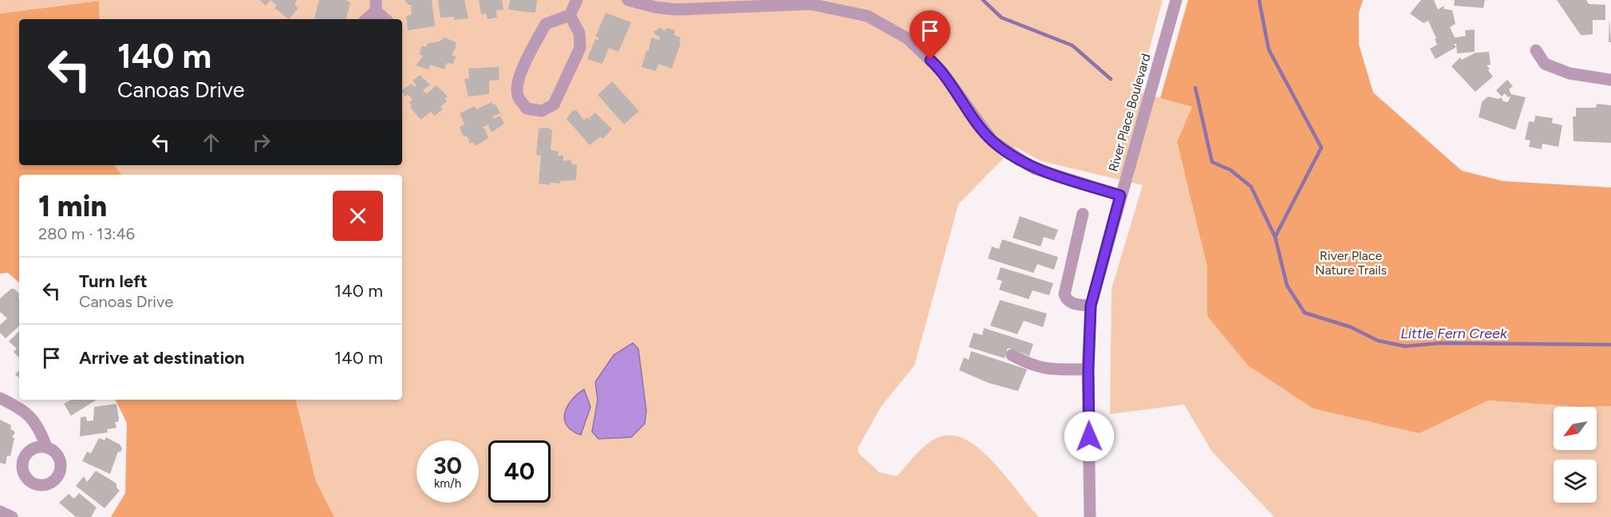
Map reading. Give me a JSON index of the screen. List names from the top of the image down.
{
  "streets": {
    "street": ["River Place Boulevard"]
  },
  "water": ["Little Fern Creek"],
  "parks": ["River Place Nature Trails"],
  "north": "bottom left",
  "page": {
    "turn": ["140 m", "Canoas Drive"],
    "heading": ["1 min", "280 m · 13:46"],
    "list": [
      {
        "name": "Turn left",
        "note": "Canoas Drive",
        "value": "140 m"
      },
      {
        "name": "Arrive at destination",
        "value": "140 m"
      }
    ],
    "speed": "30 km/h",
    "limit": "40"
  }
}
